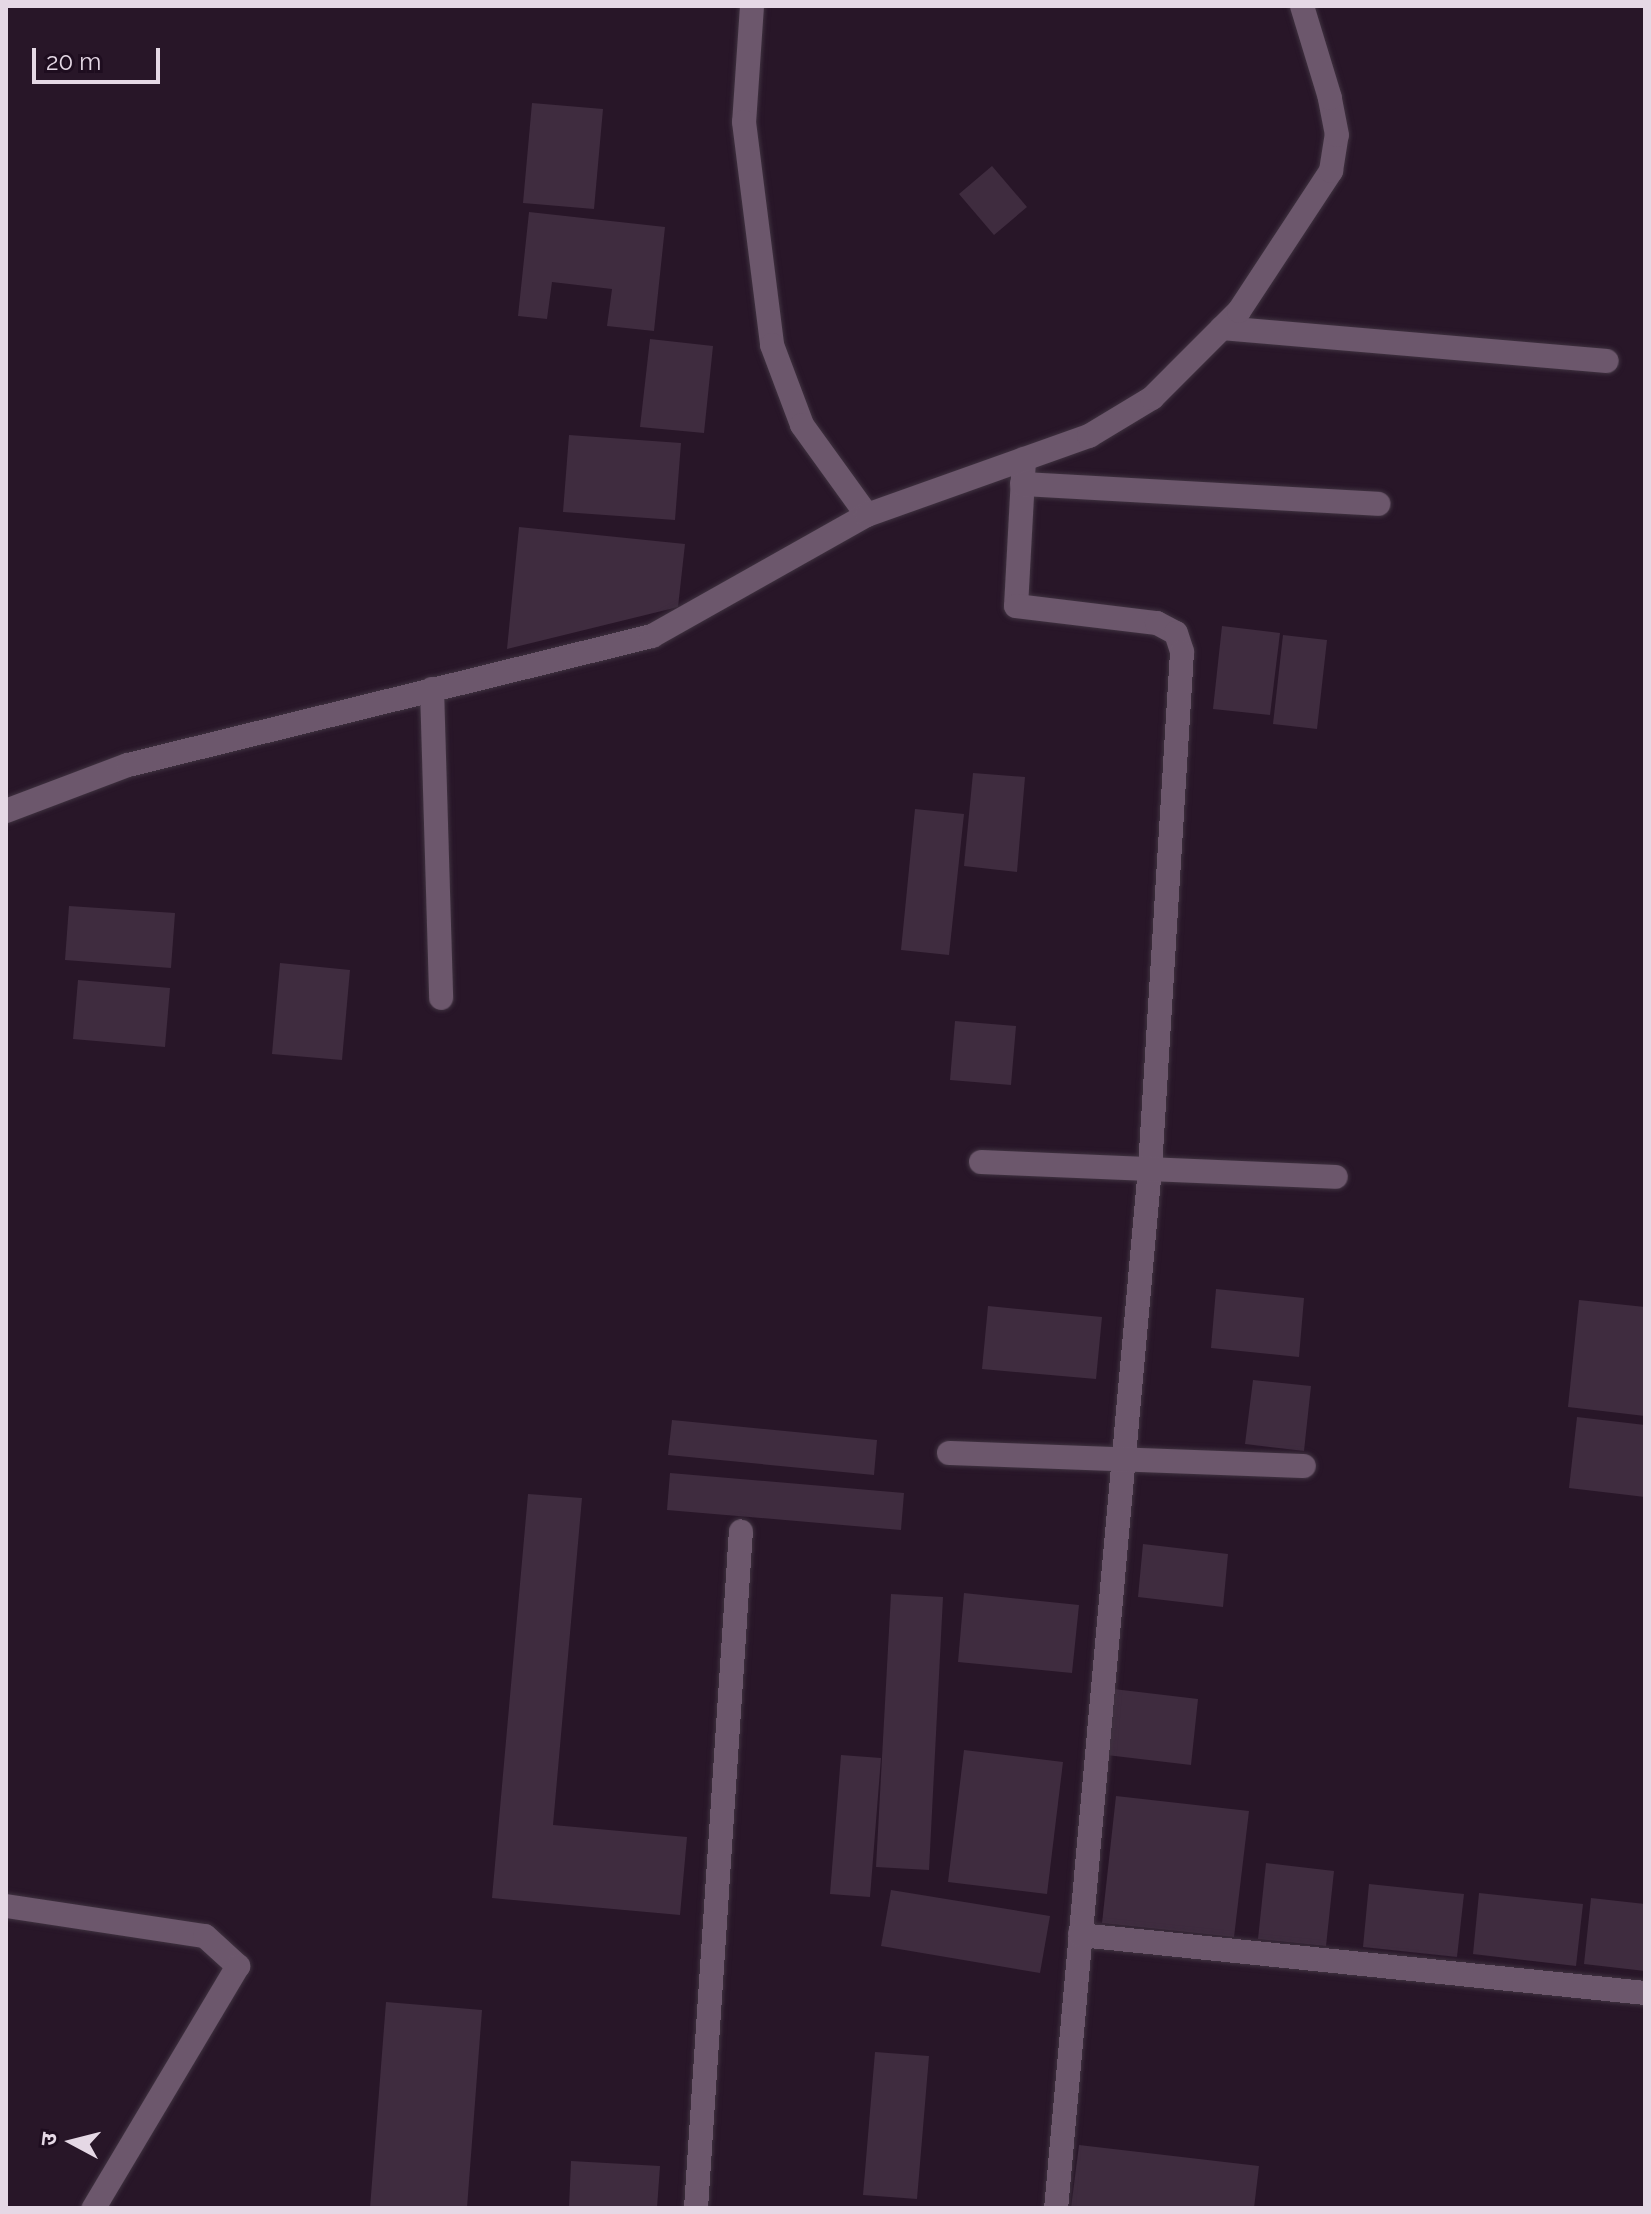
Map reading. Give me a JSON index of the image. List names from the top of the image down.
{
  "scale_bar": "20 m",
  "north": "left"
}
